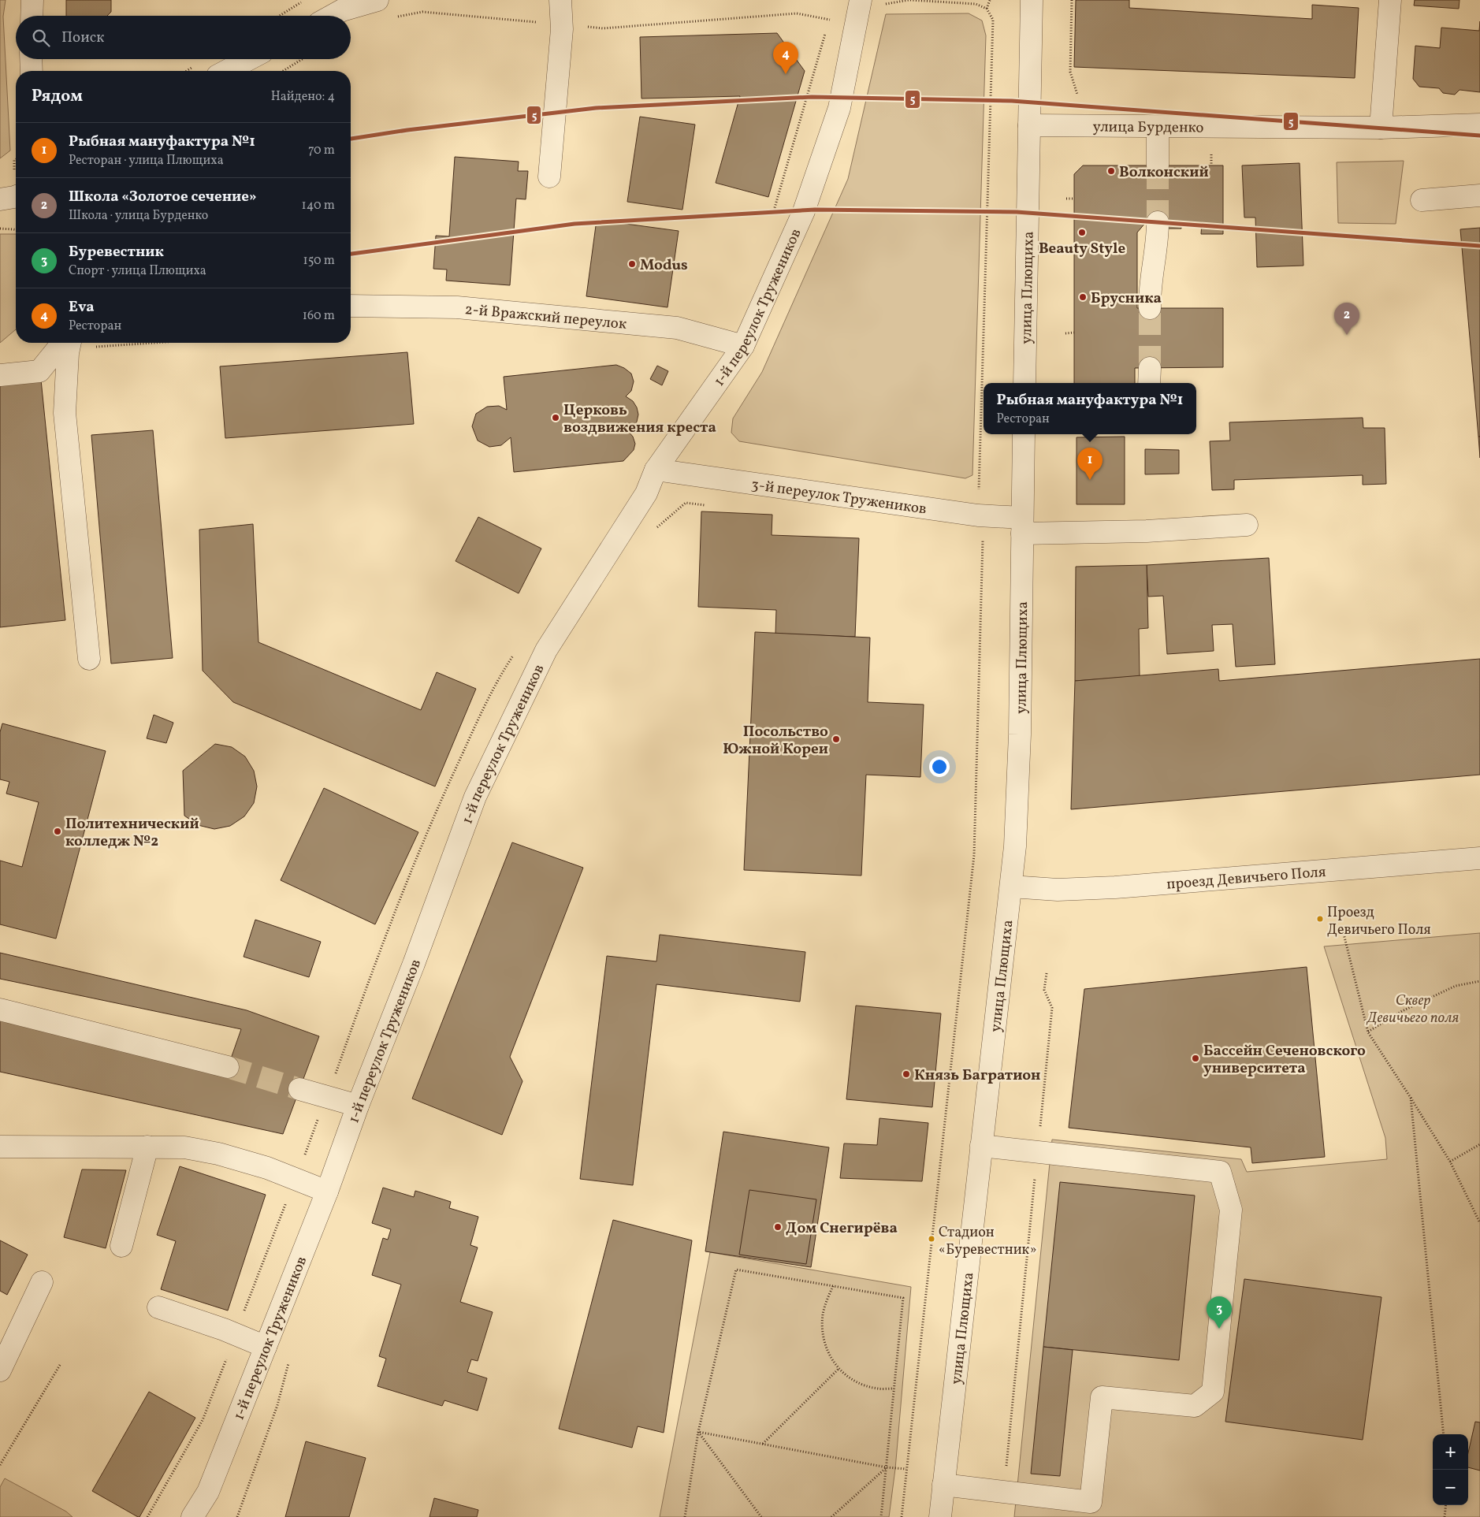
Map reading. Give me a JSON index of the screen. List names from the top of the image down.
{
  "streets": {
    "street": [
      "улица Бурденко",
      "улица Плющиха",
      "1-й переулок Тружеников",
      "2-й Вражский переулок",
      "3-й переулок Тружеников",
      "проезд Девичьего Поля"
    ]
  },
  "crossings": [
    ["улица Бурденко", "улица Плющиха"],
    ["улица Плющиха", "3-й переулок Тружеников"],
    ["улица Плющиха", "проезд Девичьего Поля"],
    ["1-й переулок Тружеников", "2-й Вражский переулок"],
    ["1-й переулок Тружеников", "3-й переулок Тружеников"]
  ],
  "parks": ["Сквер Девичьего поля"],
  "places": [
    "Волконский",
    "Beauty Style",
    "Modus",
    "Брусника",
    "Церковь воздвижения креста",
    "Посольство Южной Кореи",
    "Политехнический колледж №2",
    "Проезд Девичьего Поля",
    "Бассейн Сеченовского университета",
    "Князь Багратион",
    "Дом Снегирёва",
    "Стадион «Буревестник»"
  ],
  "lines": ["transit line 5"],
  "page": {
    "search": "Поиск",
    "pins": [
      "4",
      "2",
      "1",
      "3"
    ],
    "heading": ["Рядом", "Найдено: 4"],
    "list": [
      {
        "mark": "1",
        "name": "Рыбная мануфактура №1",
        "note": "Ресторан · улица Плющиха",
        "value": "70 m"
      },
      {
        "mark": "2",
        "name": "Школа «Золотое сечение»",
        "note": "Школа · улица Бурденко",
        "value": "140 m"
      },
      {
        "mark": "3",
        "name": "Буревестник",
        "note": "Спорт · улица Плющиха",
        "value": "150 m"
      },
      {
        "mark": "4",
        "name": "Eva",
        "note": "Ресторан",
        "value": "160 m"
      }
    ],
    "popup": ["Рыбная мануфактура №1", "Ресторан"],
    "map_buttons": ["+", "−"]
  }
}
